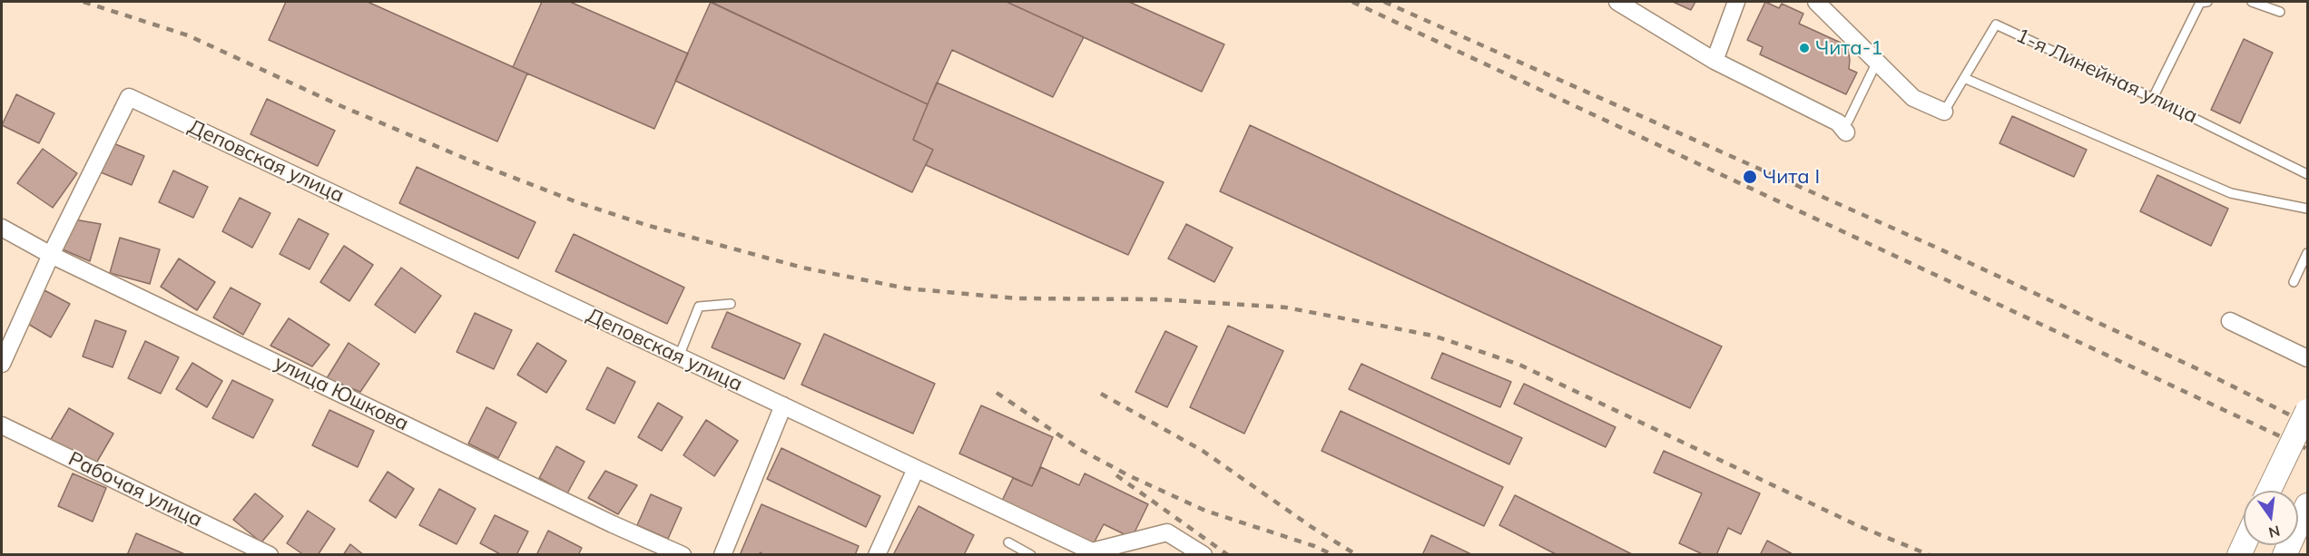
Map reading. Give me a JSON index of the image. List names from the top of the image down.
{
  "streets": {
    "street": ["Деповская улица", "улица Юшкова", "Рабочая улица"],
    "lane": ["1-я Линейная улица"]
  },
  "crossings": [
    ["Деповская улица", "улица Юшкова"]
  ],
  "places": ["Чита-1", "Чита I"],
  "north": "bottom"
}
